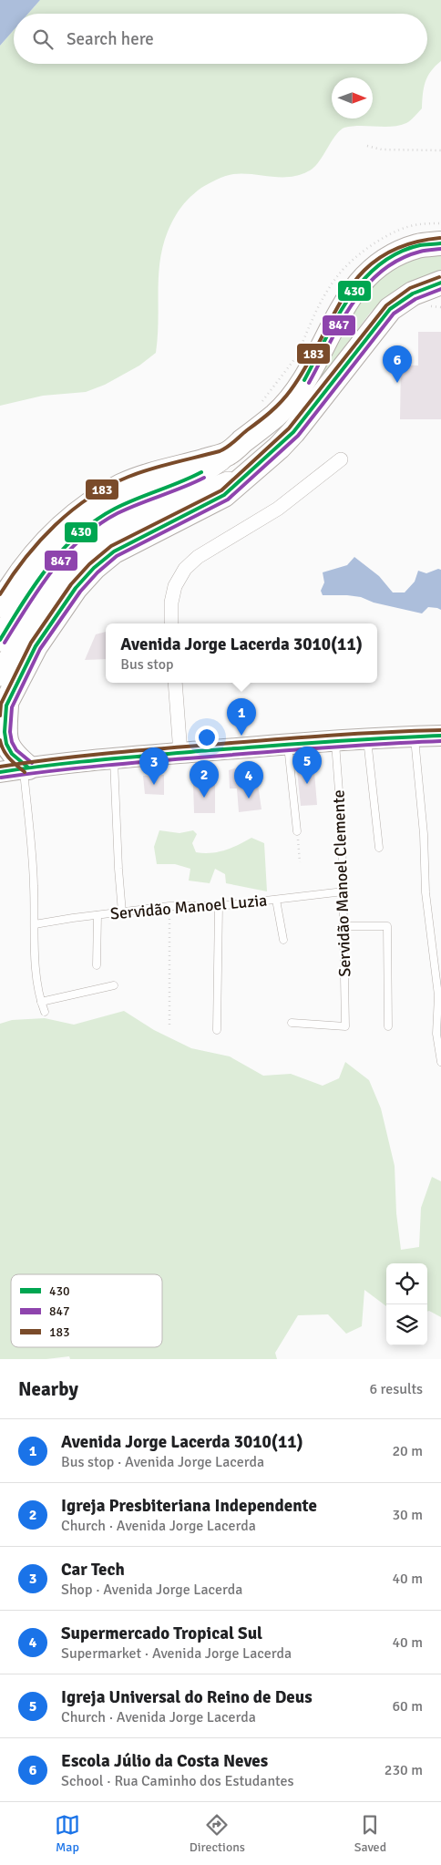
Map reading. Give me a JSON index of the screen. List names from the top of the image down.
{
  "streets": {
    "lane": ["Servidão Manoel Clemente", "Servidão Manoel Luzia"]
  },
  "crossings": [
    ["Servidão Manoel Clemente", "Servidão Manoel Luzia"]
  ],
  "lines": ["transit line 183", "transit line 430", "transit line 847"],
  "legend": ["430", "847", "183"],
  "north": "right",
  "page": {
    "search": "Search here",
    "pins": [
      "6",
      "1",
      "5",
      "3",
      "2",
      "4"
    ],
    "popup": ["Avenida Jorge Lacerda 3010(11)", "Bus stop"],
    "heading": ["Nearby", "6 results"],
    "list": [
      {
        "mark": "1",
        "name": "Avenida Jorge Lacerda 3010(11)",
        "note": "Bus stop · Avenida Jorge Lacerda",
        "value": "20 m"
      },
      {
        "mark": "2",
        "name": "Igreja Presbiteriana Independente",
        "note": "Church · Avenida Jorge Lacerda",
        "value": "30 m"
      },
      {
        "mark": "3",
        "name": "Car Tech",
        "note": "Shop · Avenida Jorge Lacerda",
        "value": "40 m"
      },
      {
        "mark": "4",
        "name": "Supermercado Tropical Sul",
        "note": "Supermarket · Avenida Jorge Lacerda",
        "value": "40 m"
      },
      {
        "mark": "5",
        "name": "Igreja Universal do Reino de Deus",
        "note": "Church · Avenida Jorge Lacerda",
        "value": "60 m"
      },
      {
        "mark": "6",
        "name": "Escola Júlio da Costa Neves",
        "note": "School · Rua Caminho dos Estudantes",
        "value": "230 m"
      }
    ],
    "nav": ["Map", "Directions", "Saved"]
  }
}
